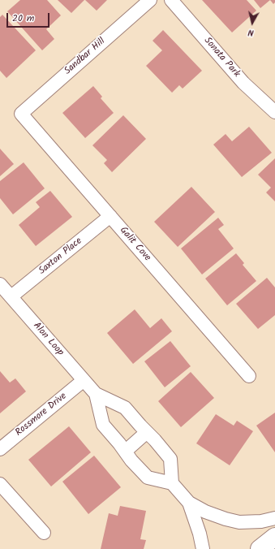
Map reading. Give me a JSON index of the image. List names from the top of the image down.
{
  "streets": {
    "street": [
      "Sandbar Hill",
      "Sonata Park",
      "Galit Cove",
      "Saxton Place",
      "Alon Loop",
      "Rossmore Drive"
    ]
  },
  "crossings": [
    ["Sandbar Hill", "Galit Cove"],
    ["Galit Cove", "Saxton Place"],
    ["Saxton Place", "Alon Loop"],
    ["Alon Loop", "Rossmore Drive"]
  ],
  "scale_bar": "20 m",
  "north": "bottom"
}
